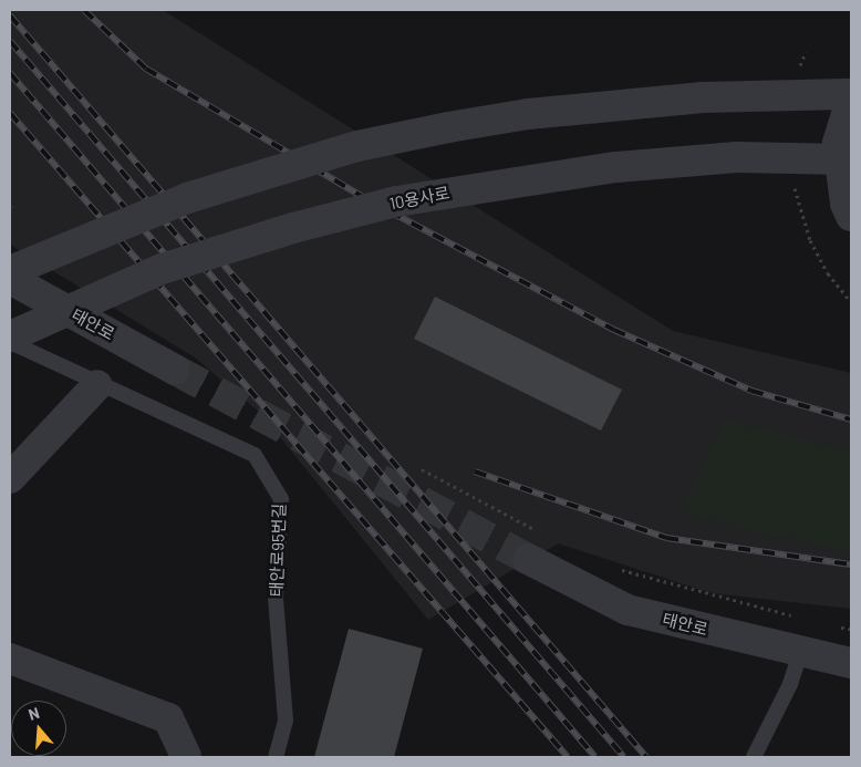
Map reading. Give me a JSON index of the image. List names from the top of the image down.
{
  "streets": {
    "street": ["10용사로", "태안로"],
    "lane": ["태안로95번길"]
  },
  "north": "top"
}
